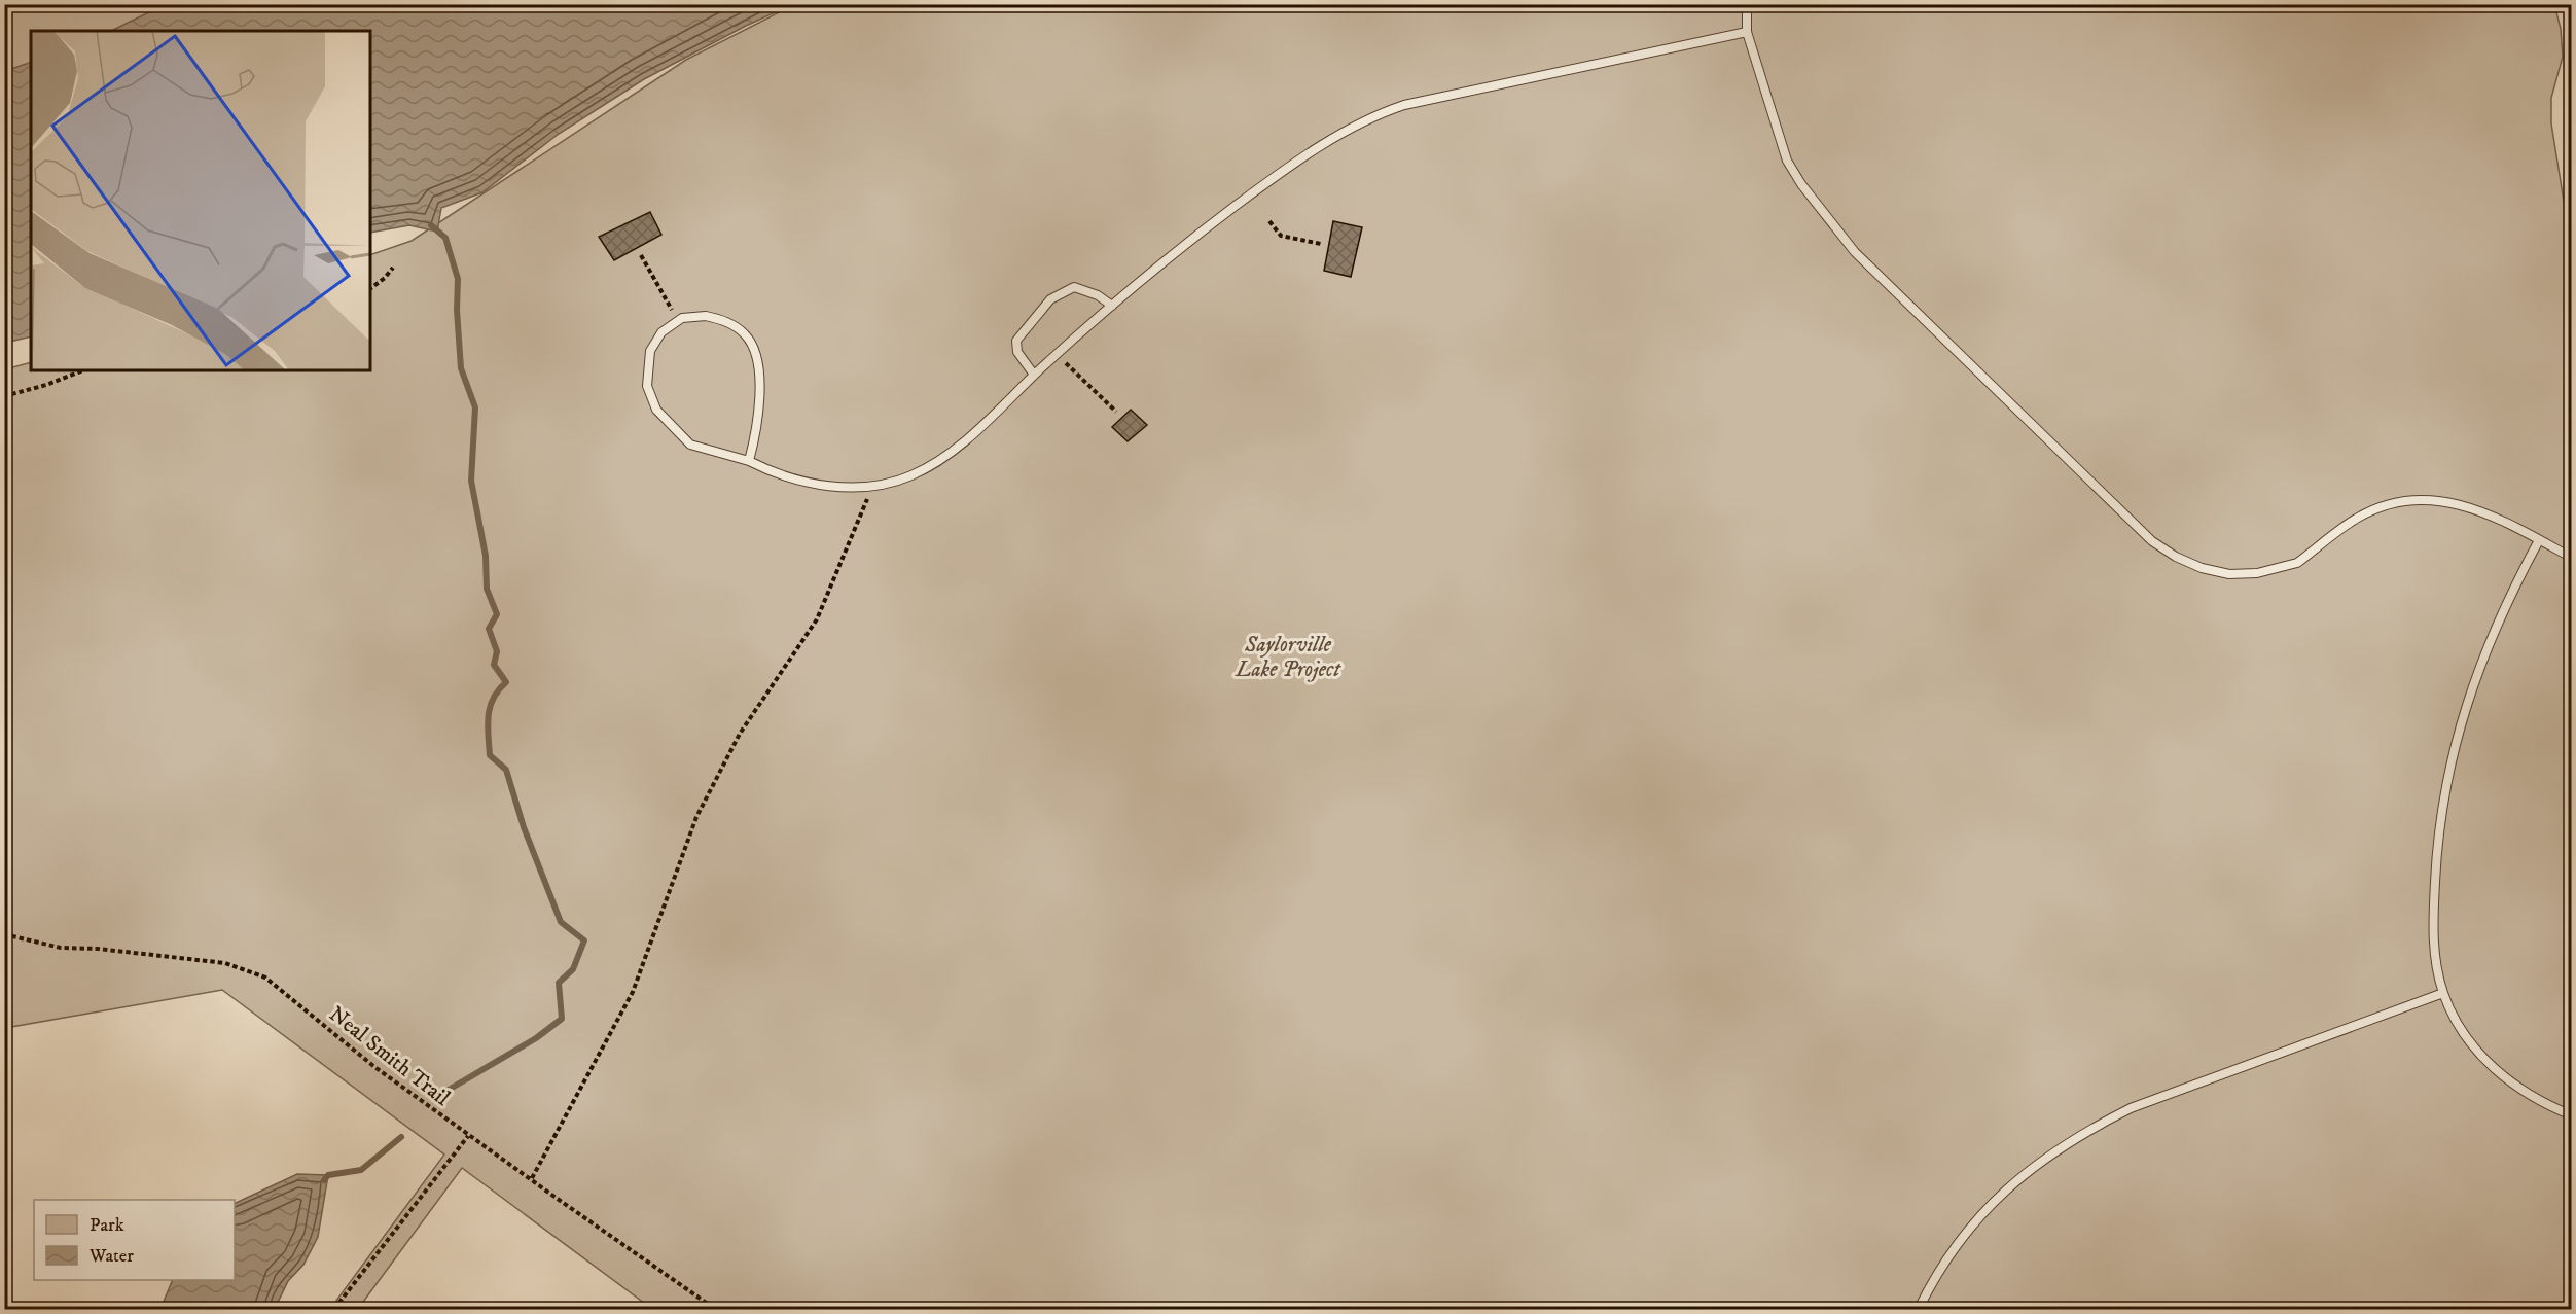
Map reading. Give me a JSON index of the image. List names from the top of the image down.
{
  "streets": {
    "path": ["Neal Smith Trail"]
  },
  "parks": ["Saylorville Lake Project"],
  "legend": ["Park", "Water"]
}
